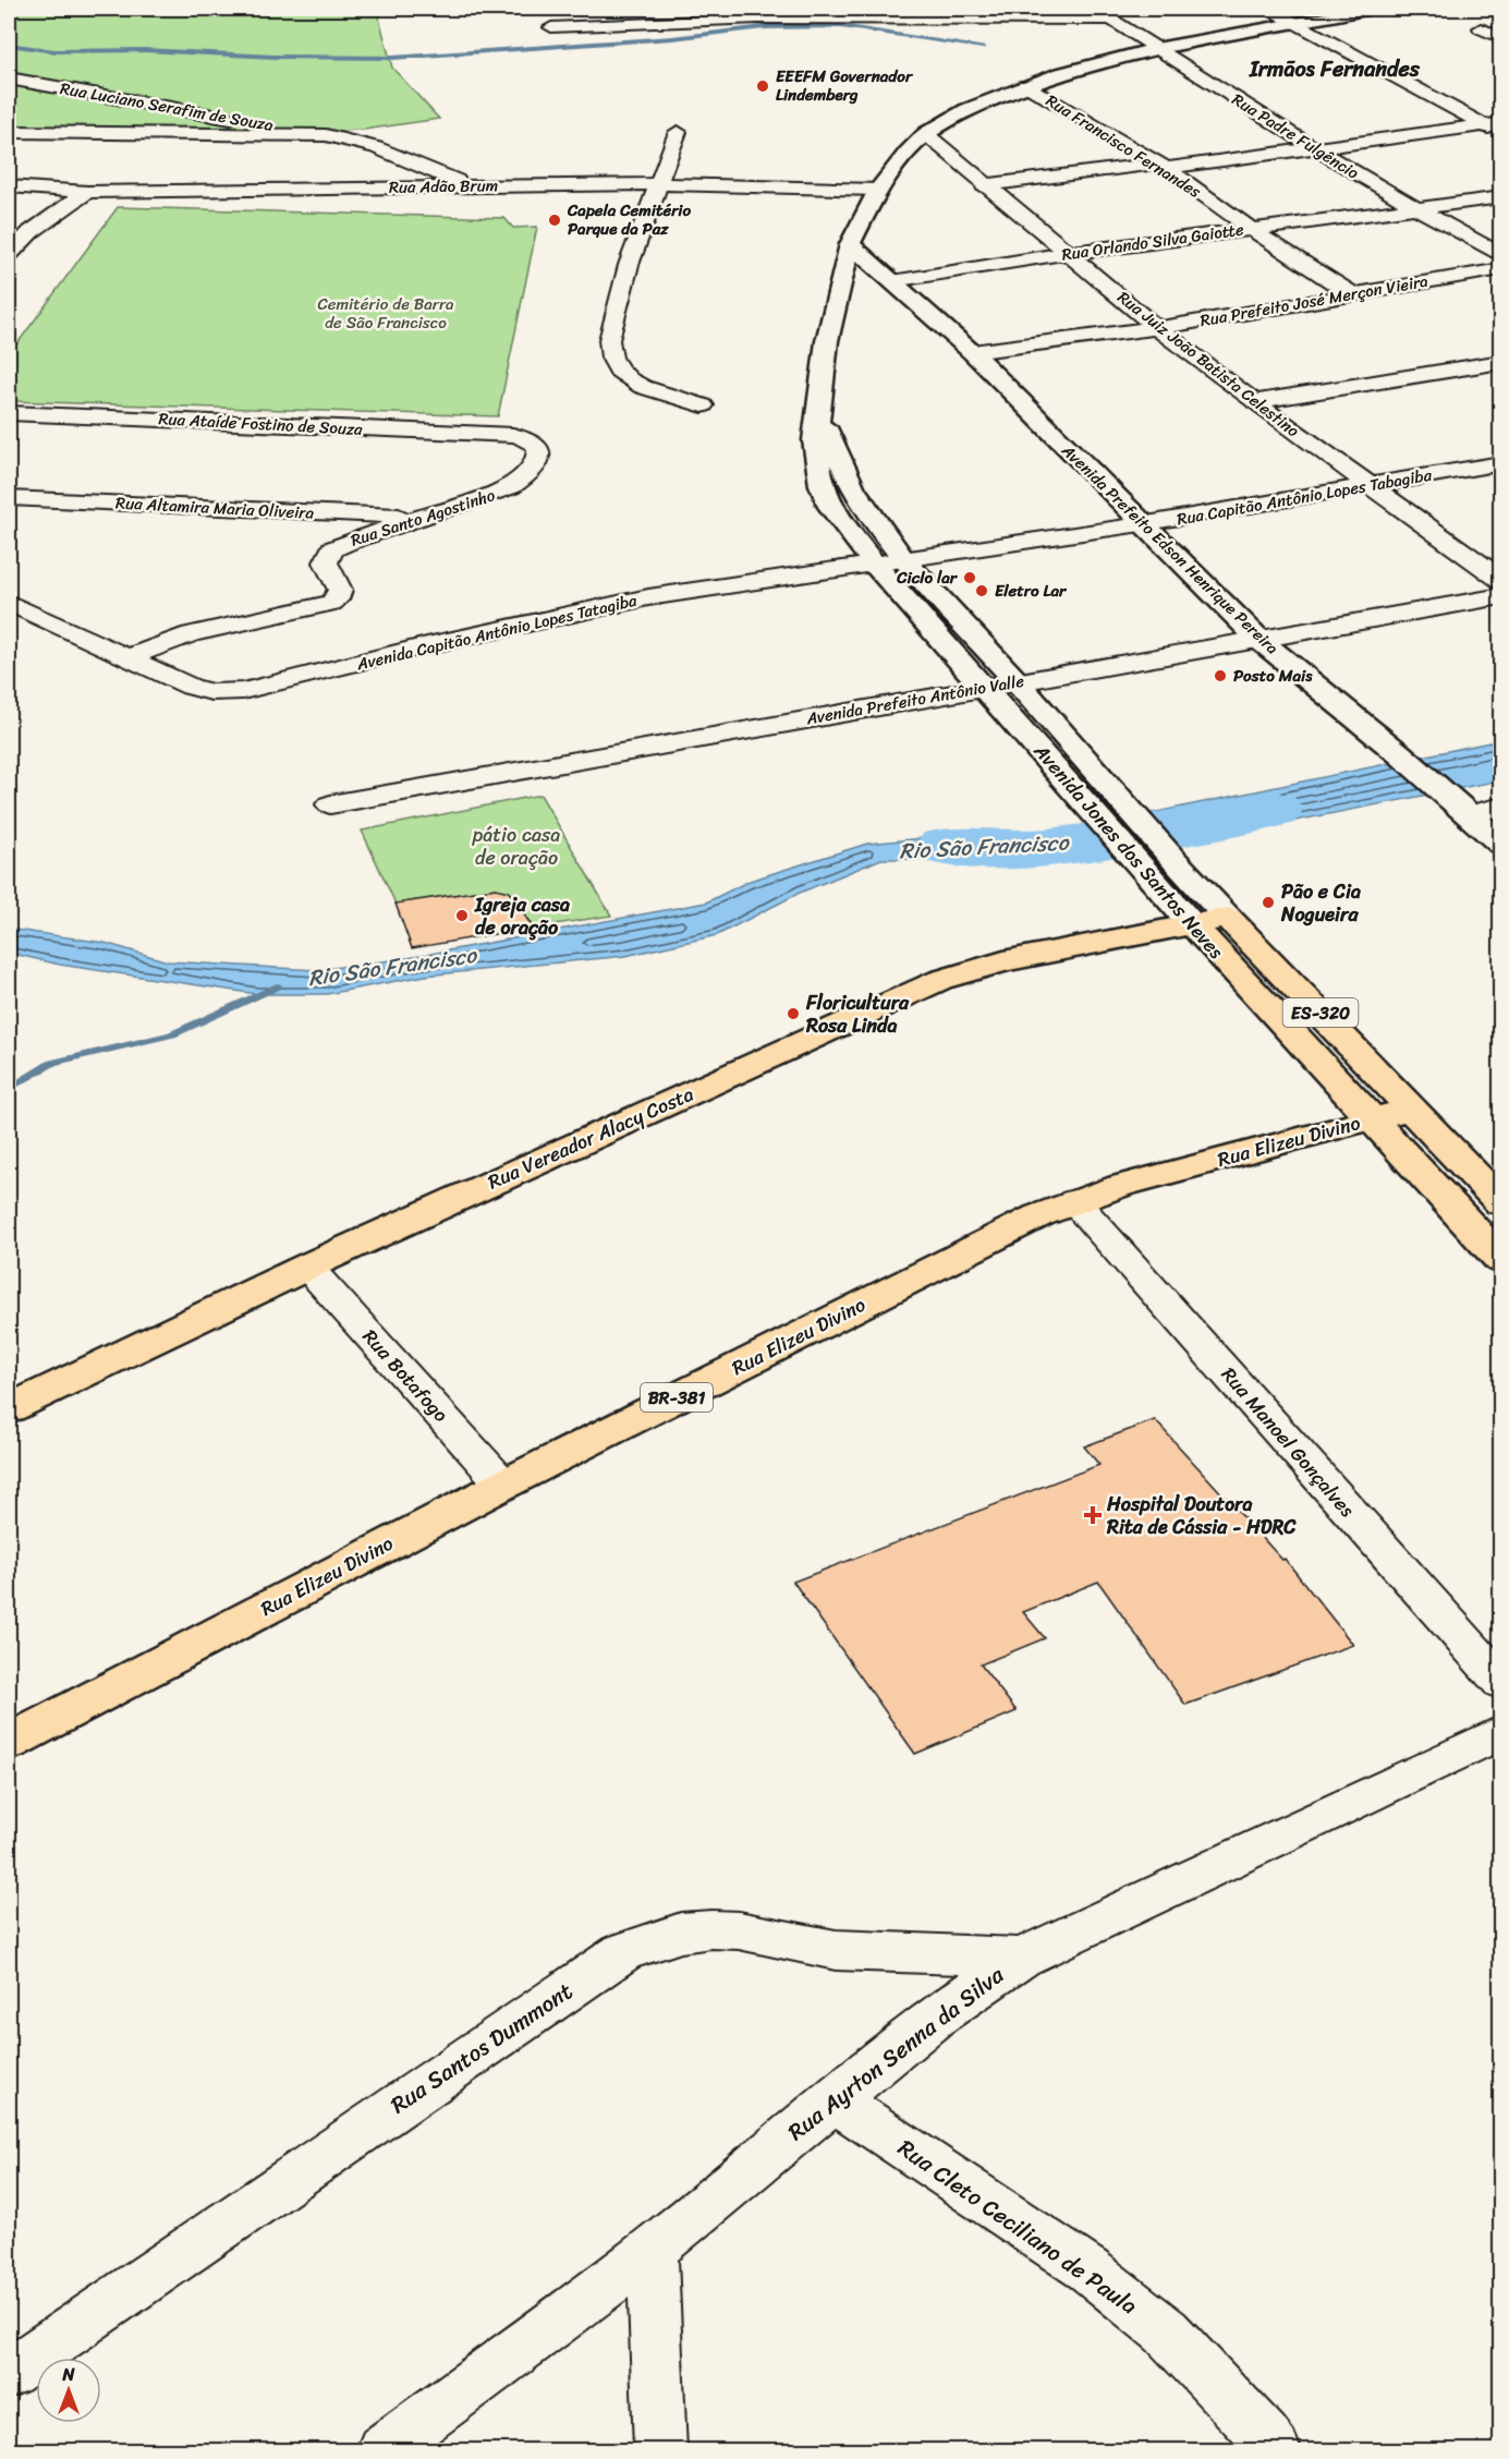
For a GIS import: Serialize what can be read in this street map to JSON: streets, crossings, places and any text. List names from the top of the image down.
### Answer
{
  "streets": {
    "main road": [
      "Avenida Prefeito Edson Henrique Pereira",
      "Avenida Jones dos Santos Neves",
      "ES-320",
      "Rua Vereador Alacy Costa",
      "Rua Elizeu Divino",
      "BR-381"
    ],
    "street": [
      "Rua Luciano Serafim de Souza",
      "Rua Padre Fulgêncio",
      "Rua Francisco Fernandes",
      "Rua Adão Brum",
      "Rua Orlando Silva Gaiotte",
      "Rua Prefeito José Merçon Vieira",
      "Rua Juiz João Batista Celestino",
      "Rua Ataíde Fostino de Souza",
      "Rua Capitão Antônio Lopes Tabagiba",
      "Rua Altamira Maria Oliveira",
      "Rua Santo Agostinho",
      "Avenida Capitão Antônio Lopes Tatagiba",
      "Avenida Prefeito Antônio Valle",
      "Rua Botafogo",
      "Rua Manoel Gonçalves",
      "Rua Santos Dummont",
      "Rua Ayrton Senna da Silva",
      "Rua Cleto Ceciliano de Paula"
    ]
  },
  "crossings": [
    ["Rua Padre Fulgêncio", "Rua Orlando Silva Gaiotte"],
    ["Rua Padre Fulgêncio", "Avenida Jones dos Santos Neves"],
    ["Rua Francisco Fernandes", "Rua Orlando Silva Gaiotte"],
    ["Rua Francisco Fernandes", "Rua Prefeito José Merçon Vieira"],
    ["Rua Francisco Fernandes", "Avenida Jones dos Santos Neves"],
    ["Rua Adão Brum", "Avenida Jones dos Santos Neves"],
    ["Rua Orlando Silva Gaiotte", "Rua Juiz João Batista Celestino"],
    ["Rua Orlando Silva Gaiotte", "Avenida Prefeito Edson Henrique Pereira"],
    ["Rua Prefeito José Merçon Vieira", "Rua Juiz João Batista Celestino"],
    ["Rua Prefeito José Merçon Vieira", "Avenida Prefeito Edson Henrique Pereira"],
    ["Rua Juiz João Batista Celestino", "Rua Capitão Antônio Lopes Tabagiba"],
    ["Rua Juiz João Batista Celestino", "Avenida Jones dos Santos Neves"],
    ["Rua Ataíde Fostino de Souza", "Rua Santo Agostinho"],
    ["Rua Capitão Antônio Lopes Tabagiba", "Avenida Prefeito Edson Henrique Pereira"],
    ["Rua Capitão Antônio Lopes Tabagiba", "Avenida Capitão Antônio Lopes Tatagiba"],
    ["Rua Capitão Antônio Lopes Tabagiba", "Avenida Jones dos Santos Neves"],
    ["Rua Altamira Maria Oliveira", "Rua Santo Agostinho"],
    ["Rua Santo Agostinho", "Avenida Capitão Antônio Lopes Tatagiba"],
    ["Avenida Prefeito Edson Henrique Pereira", "Avenida Prefeito Antônio Valle"],
    ["Avenida Prefeito Edson Henrique Pereira", "Avenida Jones dos Santos Neves"],
    ["Avenida Capitão Antônio Lopes Tatagiba", "Avenida Jones dos Santos Neves"],
    ["Avenida Prefeito Antônio Valle", "Avenida Jones dos Santos Neves"],
    ["Avenida Jones dos Santos Neves", "Rua Vereador Alacy Costa"],
    ["Avenida Jones dos Santos Neves", "Rua Elizeu Divino"],
    ["Rua Vereador Alacy Costa", "Rua Botafogo"],
    ["Rua Elizeu Divino", "Rua Botafogo"],
    ["Rua Elizeu Divino", "Rua Manoel Gonçalves"],
    ["Rua Santos Dummont", "Rua Ayrton Senna da Silva"],
    ["Rua Ayrton Senna da Silva", "Rua Cleto Ceciliano de Paula"]
  ],
  "districts": ["Irmãos Fernandes"],
  "water": ["Rio São Francisco"],
  "parks": ["Cemitério de Barra de São Francisco", "pátio casa de oração"],
  "places": {
    "other": [
      "EEEFM Governador Lindemberg",
      "Capela Cemitério Parque da Paz",
      "Ciclo lar",
      "Eletro Lar",
      "Posto Mais",
      "Pão e Cia Nogueira",
      "Igreja casa de oração",
      "Floricultura Rosa Linda"
    ],
    "health": ["Hospital Doutora Rita de Cássia - HDRC"]
  },
  "north": "top"
}
